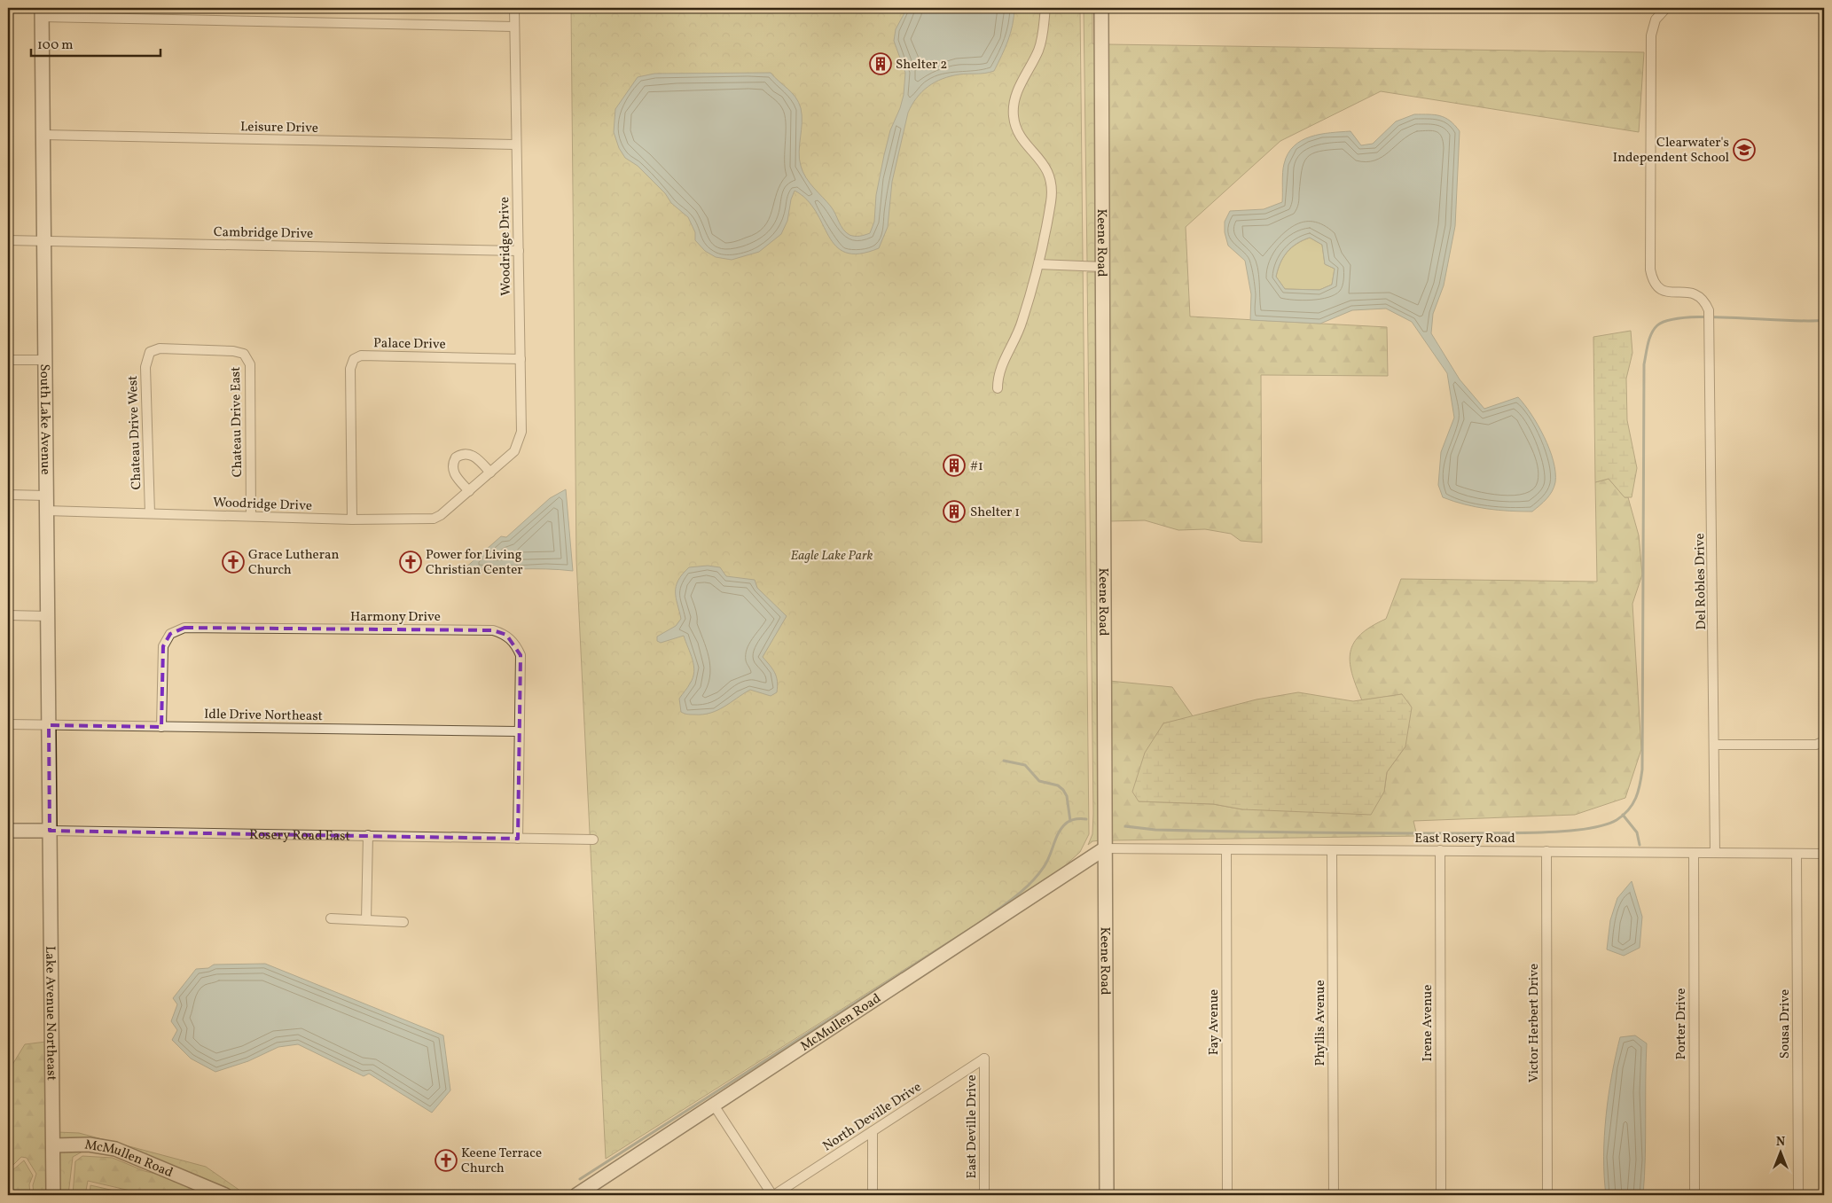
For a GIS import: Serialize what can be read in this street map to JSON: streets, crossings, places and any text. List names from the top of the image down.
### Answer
{
  "streets": {
    "street": [
      "Leisure Drive",
      "Cambridge Drive",
      "Keene Road",
      "Woodridge Drive",
      "Palace Drive",
      "South Lake Avenue",
      "Chateau Drive East",
      "Chateau Drive West",
      "Del Robles Drive",
      "Harmony Drive",
      "Idle Drive Northeast",
      "Rosery Road East",
      "East Rosery Road",
      "Lake Avenue Northeast",
      "McMullen Road",
      "Fay Avenue",
      "Phyllis Avenue",
      "Irene Avenue",
      "Victor Herbert Drive",
      "Porter Drive",
      "Sousa Drive",
      "North Deville Drive",
      "East Deville Drive"
    ]
  },
  "crossings": [
    ["Leisure Drive", "Woodridge Drive"],
    ["Leisure Drive", "South Lake Avenue"],
    ["Cambridge Drive", "Woodridge Drive"],
    ["Cambridge Drive", "South Lake Avenue"],
    ["Keene Road", "East Rosery Road"],
    ["Keene Road", "McMullen Road"],
    ["Woodridge Drive", "Palace Drive"],
    ["Woodridge Drive", "South Lake Avenue"],
    ["Woodridge Drive", "Chateau Drive East"],
    ["Woodridge Drive", "Chateau Drive West"],
    ["South Lake Avenue", "Idle Drive Northeast"],
    ["South Lake Avenue", "Rosery Road East"],
    ["South Lake Avenue", "Lake Avenue Northeast"],
    ["Chateau Drive East", "Chateau Drive West"],
    ["Del Robles Drive", "East Rosery Road"],
    ["Harmony Drive", "Idle Drive Northeast"],
    ["Harmony Drive", "Rosery Road East"],
    ["Rosery Road East", "Lake Avenue Northeast"],
    ["East Rosery Road", "McMullen Road"],
    ["East Rosery Road", "Fay Avenue"],
    ["East Rosery Road", "Phyllis Avenue"],
    ["East Rosery Road", "Irene Avenue"],
    ["East Rosery Road", "Victor Herbert Drive"],
    ["East Rosery Road", "Porter Drive"],
    ["East Rosery Road", "Sousa Drive"],
    ["Lake Avenue Northeast", "McMullen Road"],
    ["North Deville Drive", "East Deville Drive"]
  ],
  "parks": ["Eagle Lake Park"],
  "places": {
    "building": ["Shelter 2", "#1", "Shelter 1"],
    "school or university": ["Clearwater's Independent School"],
    "church": ["Grace Lutheran Church", "Power for Living Christian Center", "Keene Terrace Church"]
  },
  "scale_bar": "100 m",
  "north": "top"
}
